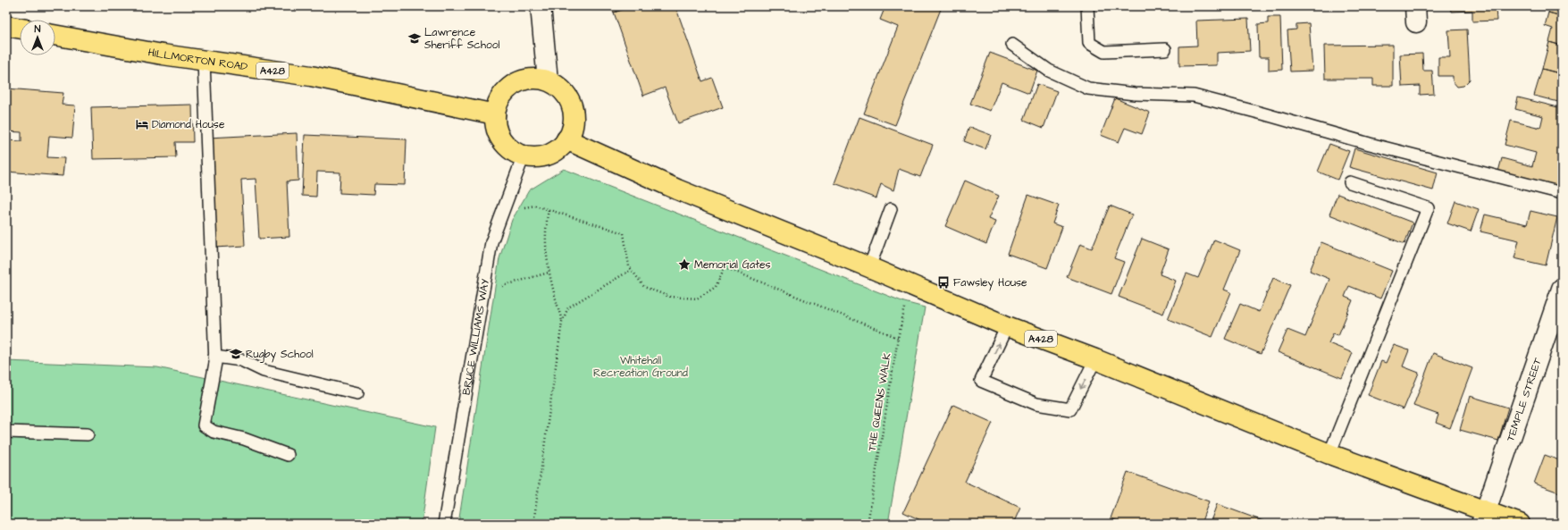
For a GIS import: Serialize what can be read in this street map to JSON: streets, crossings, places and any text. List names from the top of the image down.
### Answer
{
  "streets": {
    "highway": ["HILLMORTON ROAD", "A428"],
    "street": ["TEMPLE STREET"],
    "lane": ["BRUCE WILLIAMS WAY"],
    "path": ["THE QUEENS WALK"]
  },
  "crossings": [
    ["HILLMORTON ROAD", "A428"],
    ["HILLMORTON ROAD", "BRUCE WILLIAMS WAY"],
    ["A428", "BRUCE WILLIAMS WAY"],
    ["A428", "TEMPLE STREET"],
    ["A428", "THE QUEENS WALK"]
  ],
  "parks": ["Whitehall Recreation Ground"],
  "places": {
    "school or university": ["Lawrence Sheriff School", "Rugby School"],
    "hotel": ["Diamond House"],
    "place": ["Memorial Gates"],
    "bus stop": ["Fawsley House"]
  },
  "north": "top"
}
